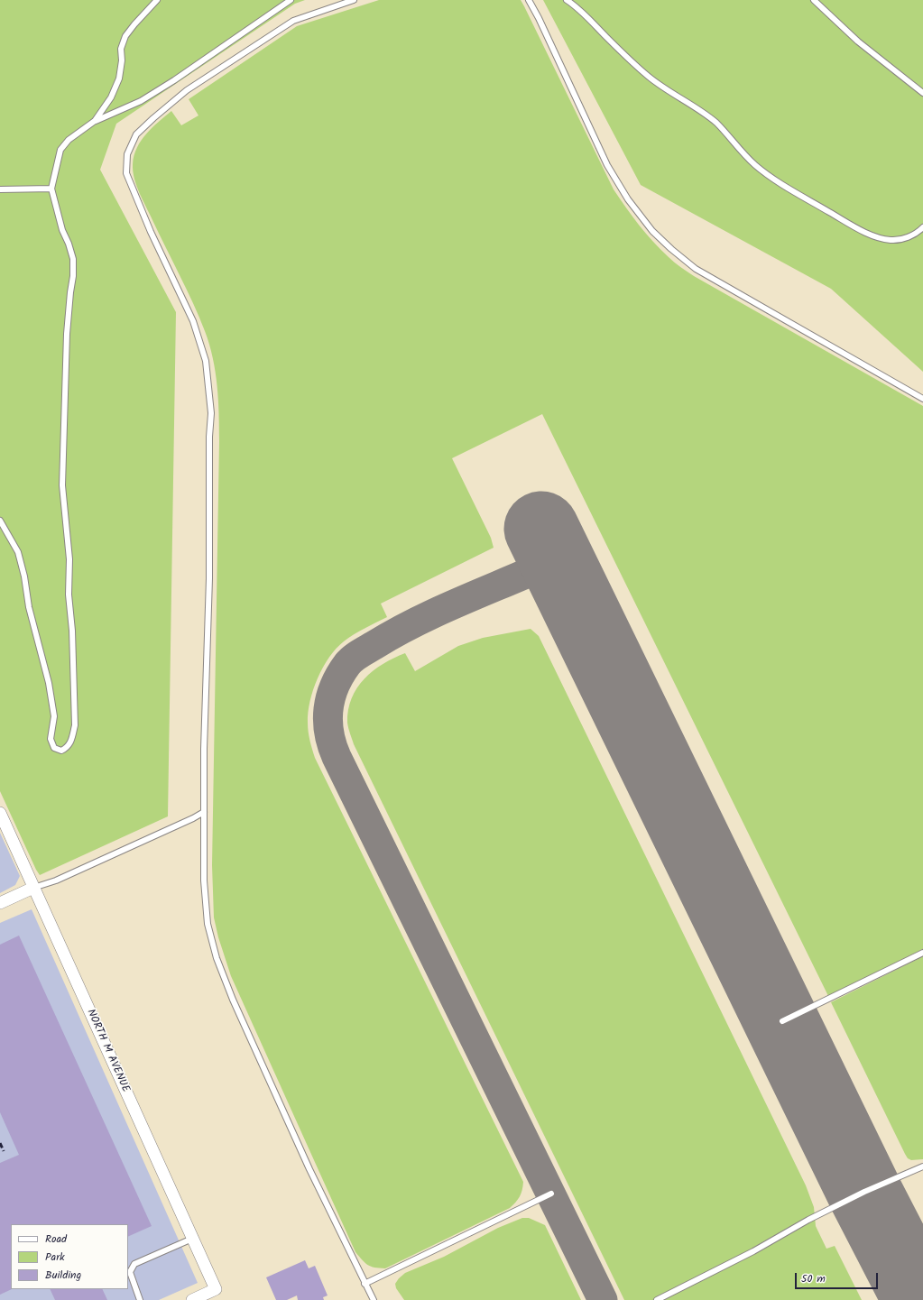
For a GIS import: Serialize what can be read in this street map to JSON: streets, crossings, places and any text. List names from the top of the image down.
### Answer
{
  "streets": {
    "street": ["NORTH M AVENUE"]
  },
  "legend": ["Road", "Park", "Building"],
  "scale_bar": "50 m"
}
